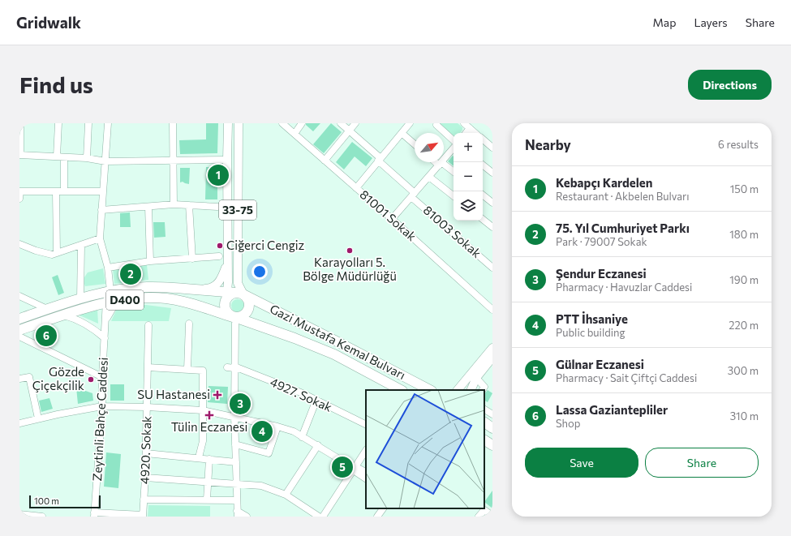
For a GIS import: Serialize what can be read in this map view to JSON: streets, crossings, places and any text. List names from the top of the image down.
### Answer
{
  "streets": {
    "highway": ["D400", "Gazi Mustafa Kemal Bulvarı"],
    "main road": ["33-75"],
    "street": [
      "81001 Sokak",
      "81003 Sokak",
      "4927. Sokak",
      "Zeytinli Bahçe Caddesi",
      "4920. Sokak"
    ]
  },
  "crossings": [
    ["33-75", "Gazi Mustafa Kemal Bulvarı"],
    ["Gazi Mustafa Kemal Bulvarı", "Zeytinli Bahçe Caddesi"]
  ],
  "places": {
    "other": ["Ciğerci Cengiz", "Karayolları 5. Bölge Müdürlüğü", "Gözde Çiçekçilik"],
    "health": ["SU Hastanesi", "Tülin Eczanesi"]
  },
  "scale_bar": "100 m",
  "north": "top right",
  "page": {
    "header": "Gridwalk",
    "nav": ["Map", "Layers", "Share"],
    "buttons": [
      "Directions",
      ["Save", "Share"]
    ],
    "title": "Find us",
    "heading": ["Nearby", "6 results"],
    "map_buttons": ["+", "−"],
    "pins": [
      "1",
      "2",
      "6",
      "3",
      "4",
      "5"
    ],
    "list": [
      {
        "mark": "1",
        "name": "Kebapçı Kardelen",
        "note": "Restaurant · Akbelen Bulvarı",
        "value": "150 m"
      },
      {
        "mark": "2",
        "name": "75. Yıl Cumhuriyet Parkı",
        "note": "Park · 79007 Sokak",
        "value": "180 m"
      },
      {
        "mark": "3",
        "name": "Şendur Eczanesi",
        "note": "Pharmacy · Havuzlar Caddesi",
        "value": "190 m"
      },
      {
        "mark": "4",
        "name": "PTT İhsaniye",
        "note": "Public building",
        "value": "220 m"
      },
      {
        "mark": "5",
        "name": "Gülnar Eczanesi",
        "note": "Pharmacy · Sait Çiftçi Caddesi",
        "value": "300 m"
      },
      {
        "mark": "6",
        "name": "Lassa Gaziantepliler",
        "note": "Shop",
        "value": "310 m"
      }
    ],
    "scale": "100 m"
  }
}
